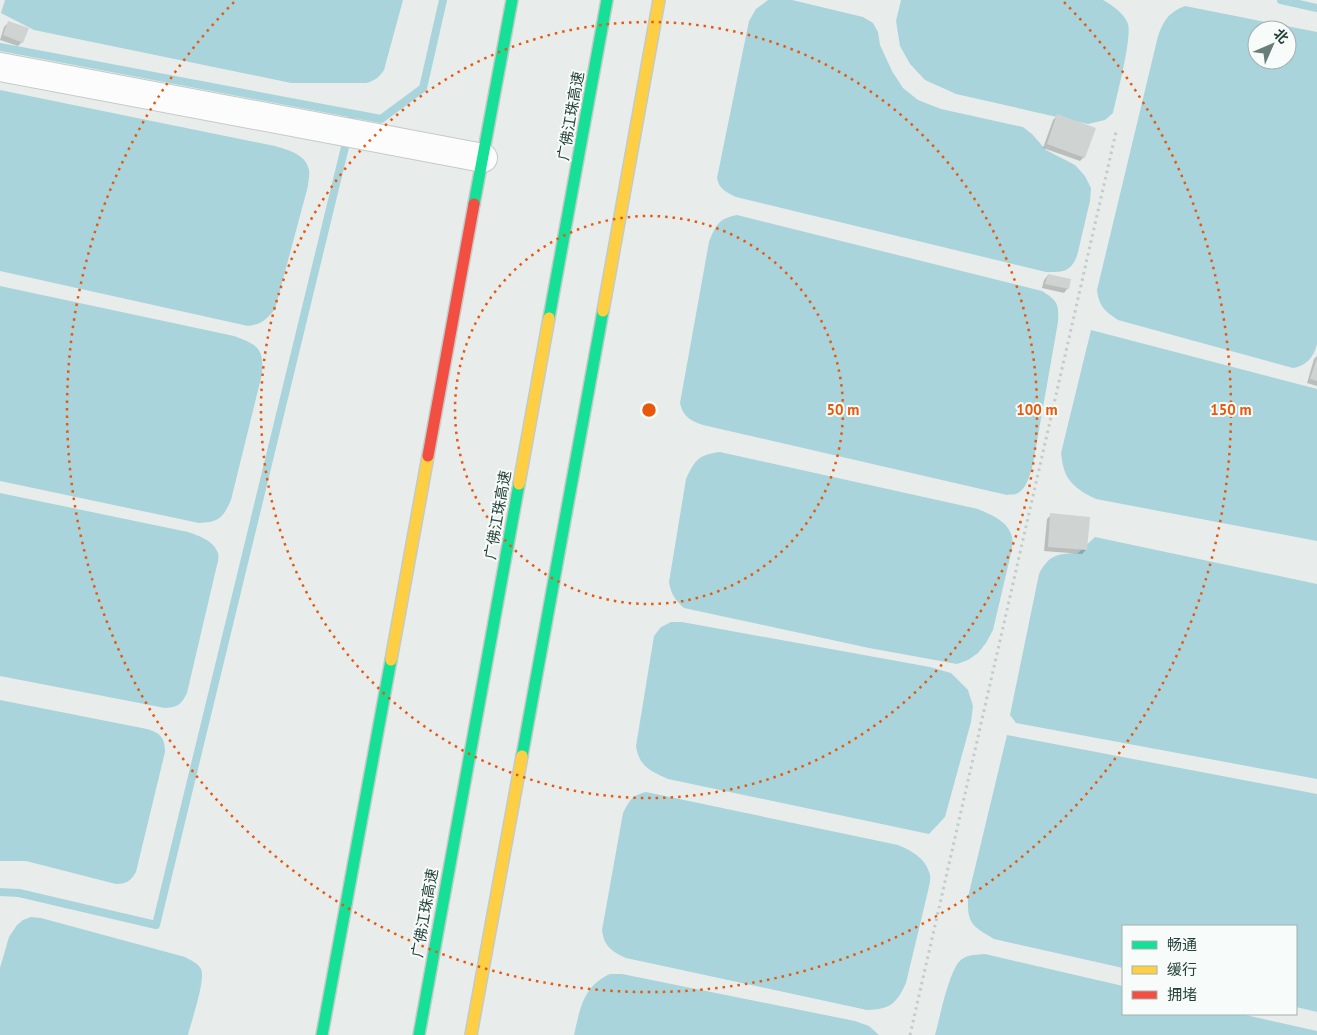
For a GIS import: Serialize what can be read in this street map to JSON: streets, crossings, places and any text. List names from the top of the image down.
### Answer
{
  "streets": {
    "main road": ["广佛江珠高速"]
  },
  "legend": ["畅通", "缓行", "拥堵"],
  "north": "top right",
  "rings": ["50 m", "100 m", "150 m"]
}
